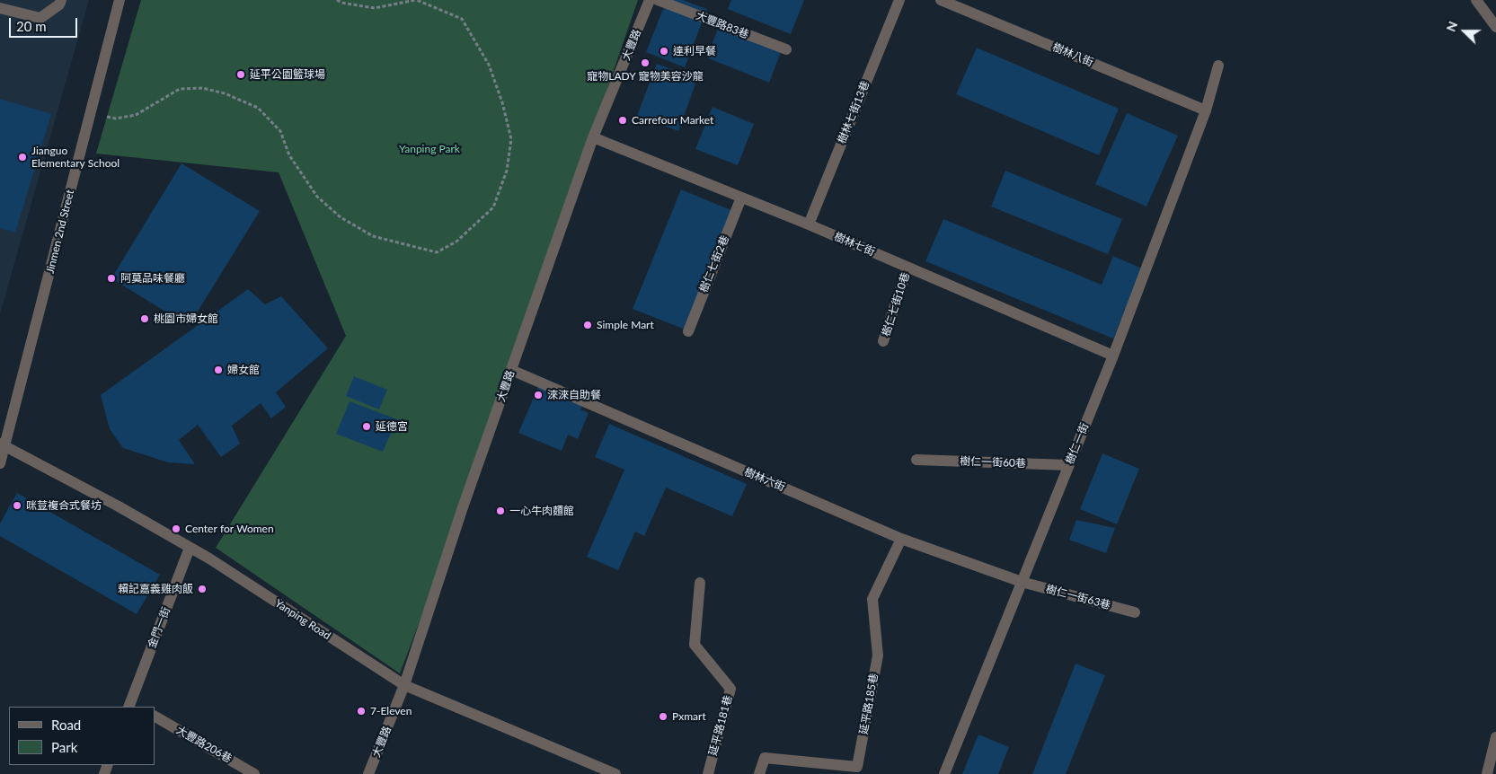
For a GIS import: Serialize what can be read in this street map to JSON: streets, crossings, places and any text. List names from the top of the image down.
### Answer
{
  "streets": {
    "street": [
      "大豐路83巷",
      "大豐路",
      "樹林八街",
      "樹林七街13巷",
      "Jinmen 2nd Street",
      "樹林七街",
      "樹仁七街2巷",
      "樹仁七街10巷",
      "樹仁一街",
      "樹仁一街60巷",
      "樹林六街",
      "樹仁一街63巷",
      "Yanping Road",
      "金門一街",
      "延平路185巷",
      "延平路181巷",
      "大豐路206巷"
    ]
  },
  "crossings": [
    ["大豐路", "樹林七街"],
    ["大豐路", "樹林六街"],
    ["大豐路", "Yanping Road"],
    ["樹林八街", "樹仁一街"],
    ["樹林七街13巷", "樹林七街"],
    ["Jinmen 2nd Street", "Yanping Road"],
    ["樹林七街", "樹仁七街2巷"],
    ["樹林七街", "樹仁七街10巷"],
    ["樹林七街", "樹仁一街"],
    ["樹仁一街", "樹仁一街60巷"],
    ["樹仁一街", "樹林六街"],
    ["樹仁一街", "樹仁一街63巷"],
    ["樹林六街", "樹仁一街63巷"],
    ["樹林六街", "延平路185巷"],
    ["Yanping Road", "金門一街"]
  ],
  "parks": ["Yanping Park"],
  "places": [
    "達利早餐",
    "寵物LADY 寵物美容沙龍",
    "延平公園籃球場",
    "Carrefour Market",
    "Jianguo Elementary School",
    "阿莫品味餐廳",
    "桃園市婦女館",
    "Simple Mart",
    "婦女館",
    "淶淶自助餐",
    "延德宮",
    "咪荳複合式餐坊",
    "一心牛肉麵館",
    "Center for Women",
    "賴記嘉義雞肉飯",
    "7-Eleven",
    "Pxmart"
  ],
  "legend": ["Road", "Park"],
  "scale_bar": "20 m",
  "north": "left"
}
